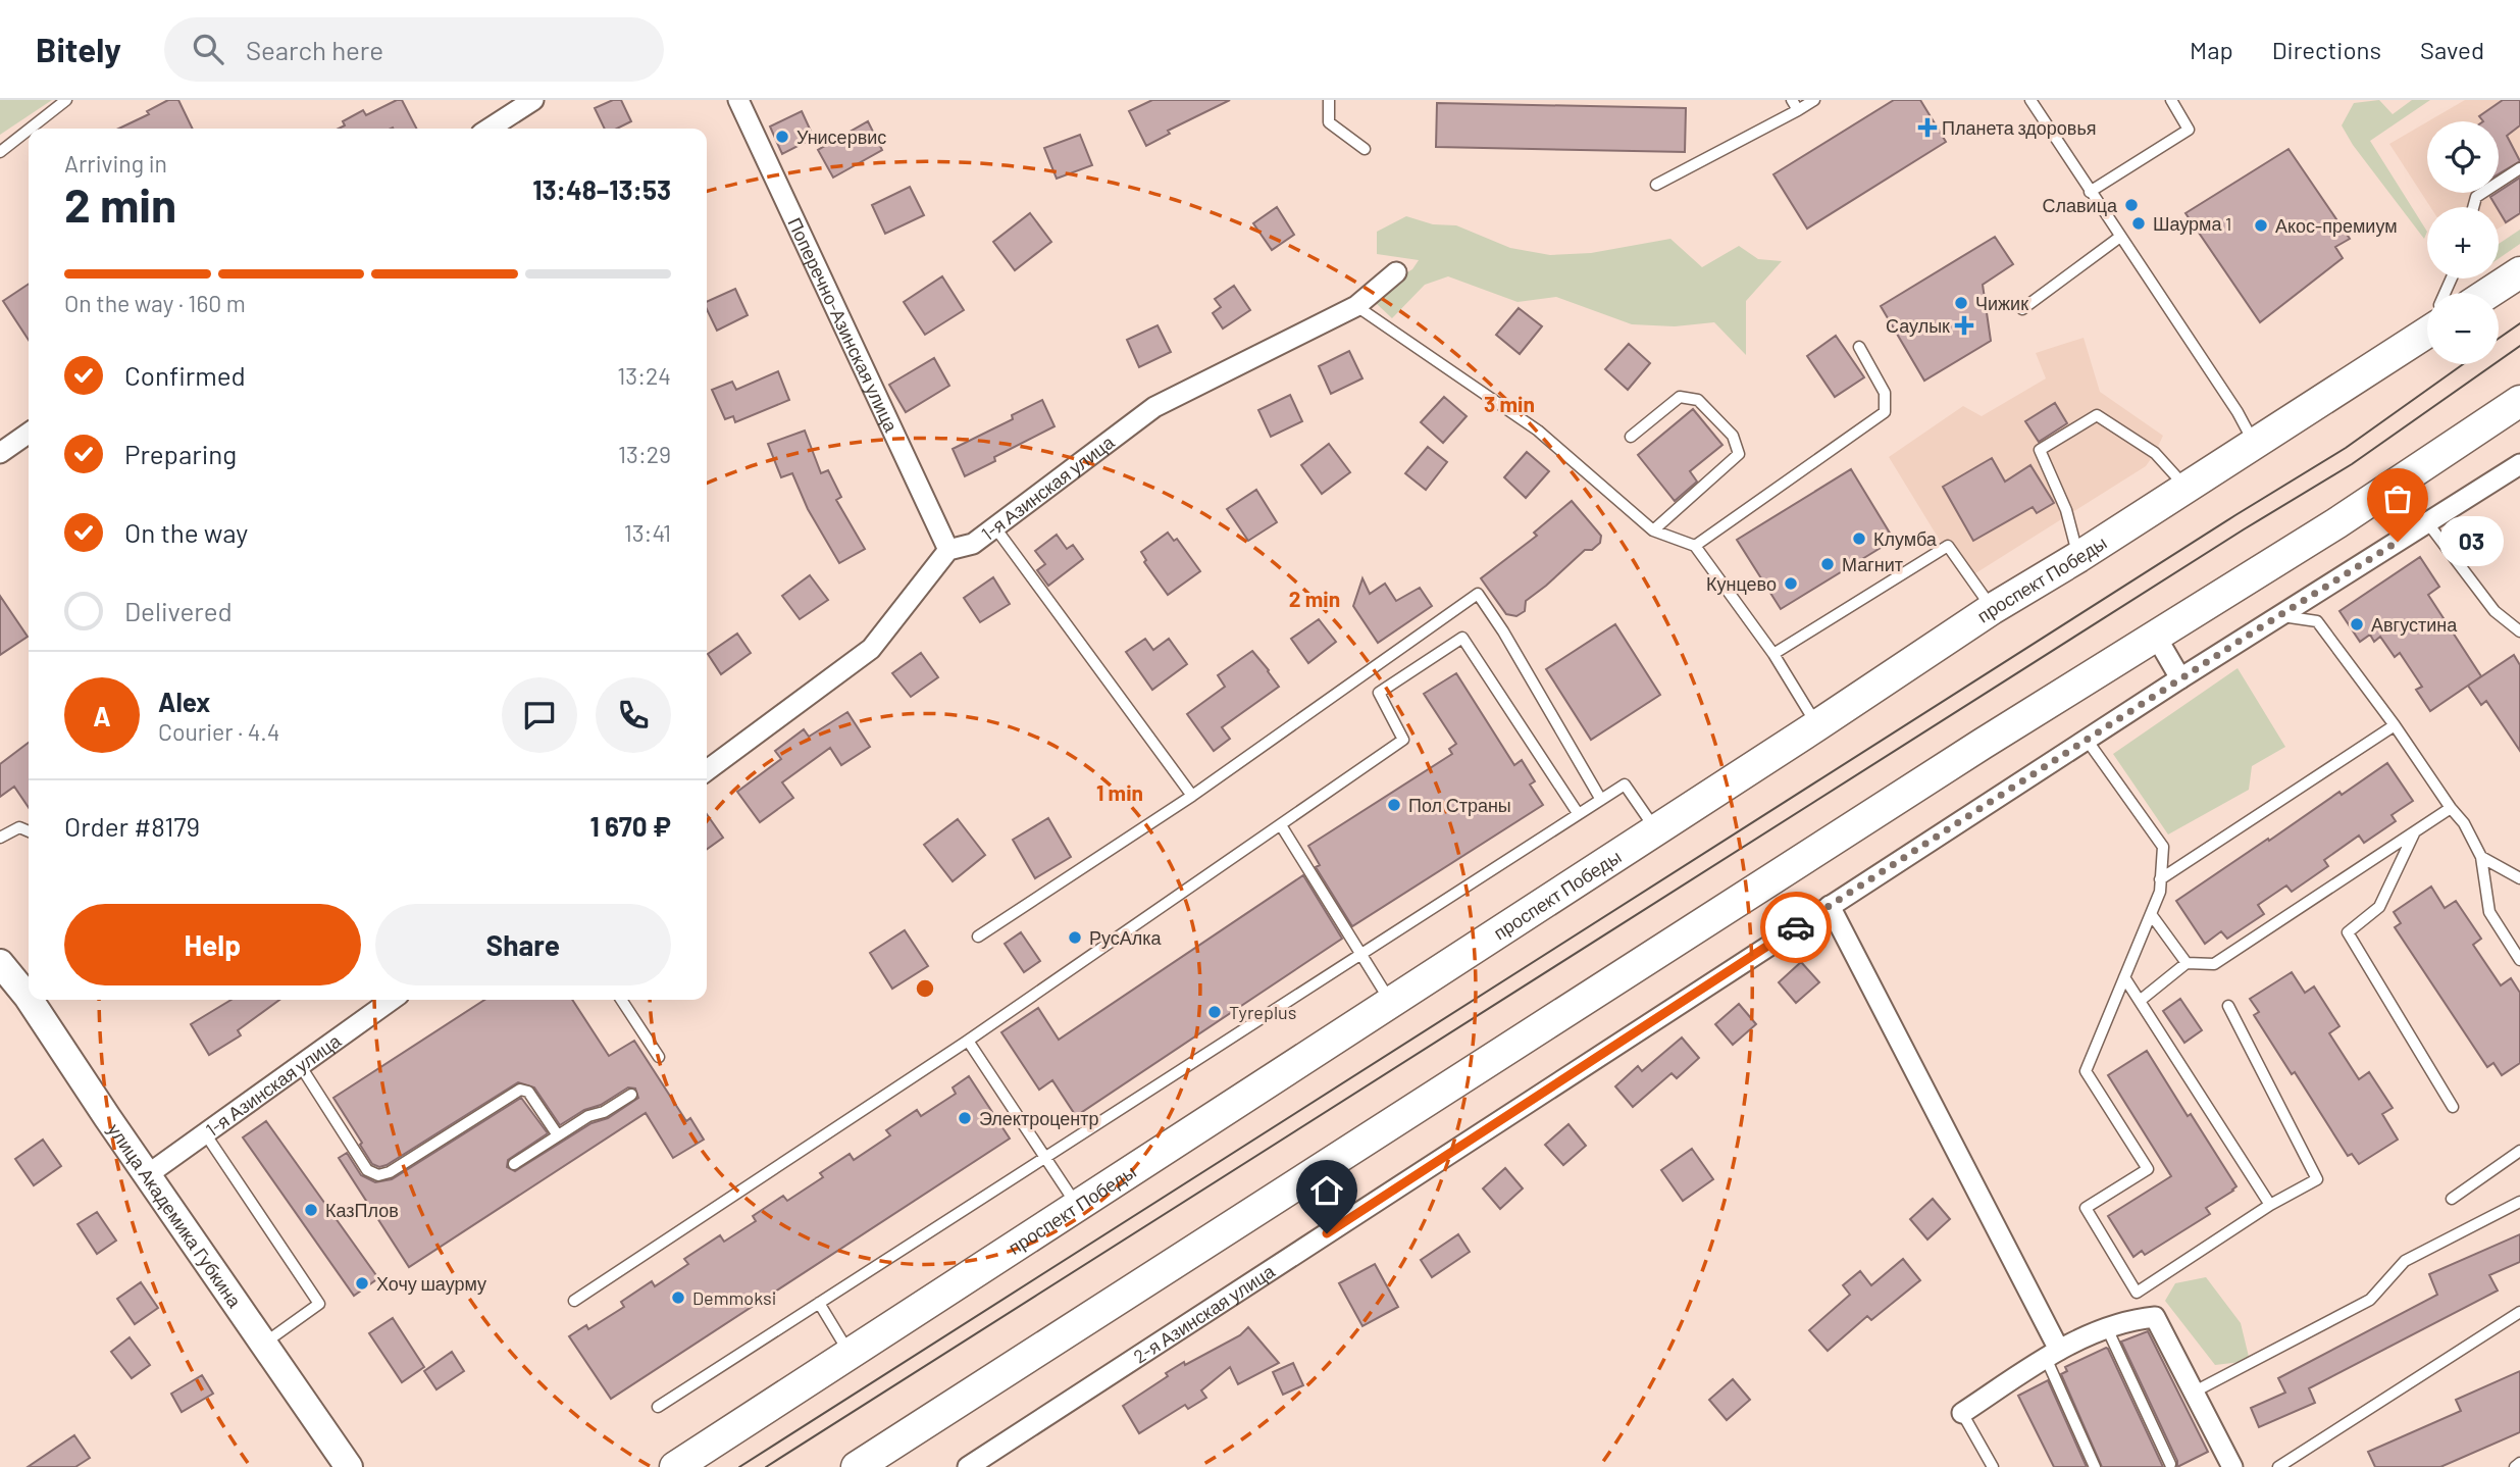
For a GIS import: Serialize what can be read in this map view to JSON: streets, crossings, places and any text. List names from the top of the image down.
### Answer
{
  "streets": {
    "main road": ["проспект Победы"],
    "street": [
      "Поперечно-Азинская улица",
      "1-я Азинская улица",
      "улица Академика Губкина",
      "2-я Азинская улица"
    ]
  },
  "crossings": [
    ["Поперечно-Азинская улица", "1-я Азинская улица"],
    ["1-я Азинская улица", "улица Академика Губкина"]
  ],
  "places": {
    "health": ["Планета здоровья", "Саулык"],
    "other": [
      "Унисервис",
      "Славица",
      "Шаурма 1",
      "Акос-премиум",
      "Чижик",
      "Клумба",
      "03",
      "Магнит",
      "Кунцево",
      "Августина",
      "Пол Страны",
      "РусАлка",
      "Tyreplus",
      "Электроцентр",
      "КазПлов",
      "Хочу шаурму",
      "Demmoksi"
    ]
  },
  "page": {
    "header": "Bitely",
    "search": "Search here",
    "nav": ["Map", "Directions", "Saved"],
    "map_buttons": ["+", "−"],
    "heading": ["2 min", "Arriving in", "13:48–13:53"],
    "panel": [
      "Alex",
      "Courier · 4.4",
      "Order #8179",
      "1 670 ₽"
    ],
    "bar": "On the way · 160 m",
    "list": [
      ["Confirmed", "13:24"],
      ["Preparing", "13:29"],
      ["On the way", "13:41"],
      "Delivered"
    ],
    "bubble": "03",
    "round": "A",
    "buttons": ["Help", "Share"]
  },
  "rings": ["3 min", "2 min", "1 min"]
}
